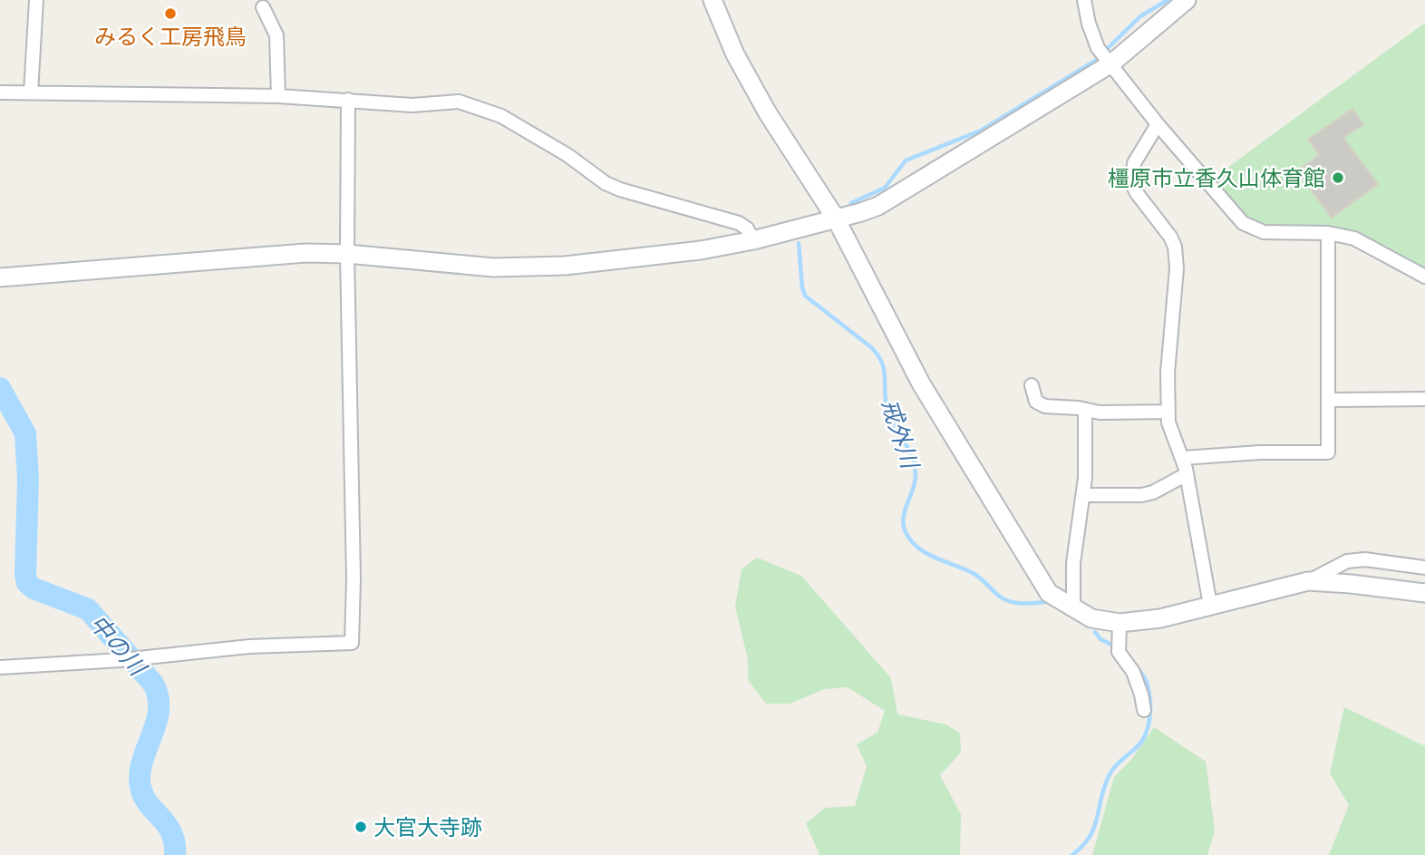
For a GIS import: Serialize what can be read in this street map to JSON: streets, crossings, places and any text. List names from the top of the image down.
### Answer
{
  "water": ["戒外川", "中の川"],
  "places": ["みるく工房飛鳥", "橿原市立香久山体育館", "大官大寺跡"]
}
